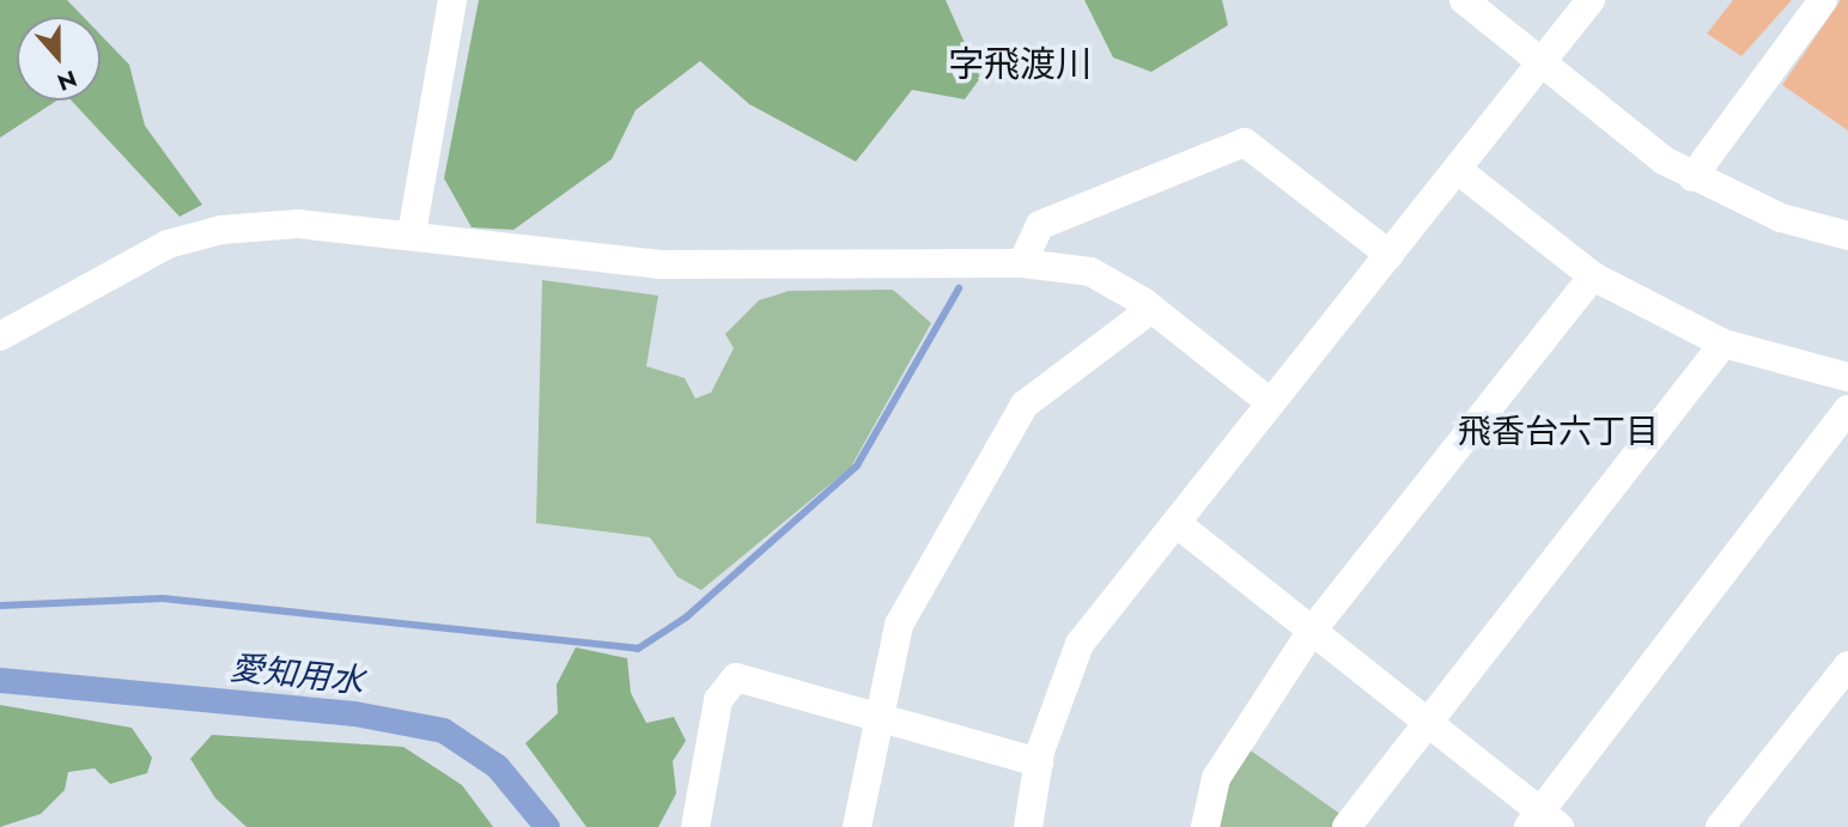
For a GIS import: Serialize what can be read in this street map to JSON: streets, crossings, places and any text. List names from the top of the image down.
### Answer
{
  "districts": ["字飛渡川", "飛香台六丁目"],
  "water": ["愛知用水"],
  "north": "bottom"
}
